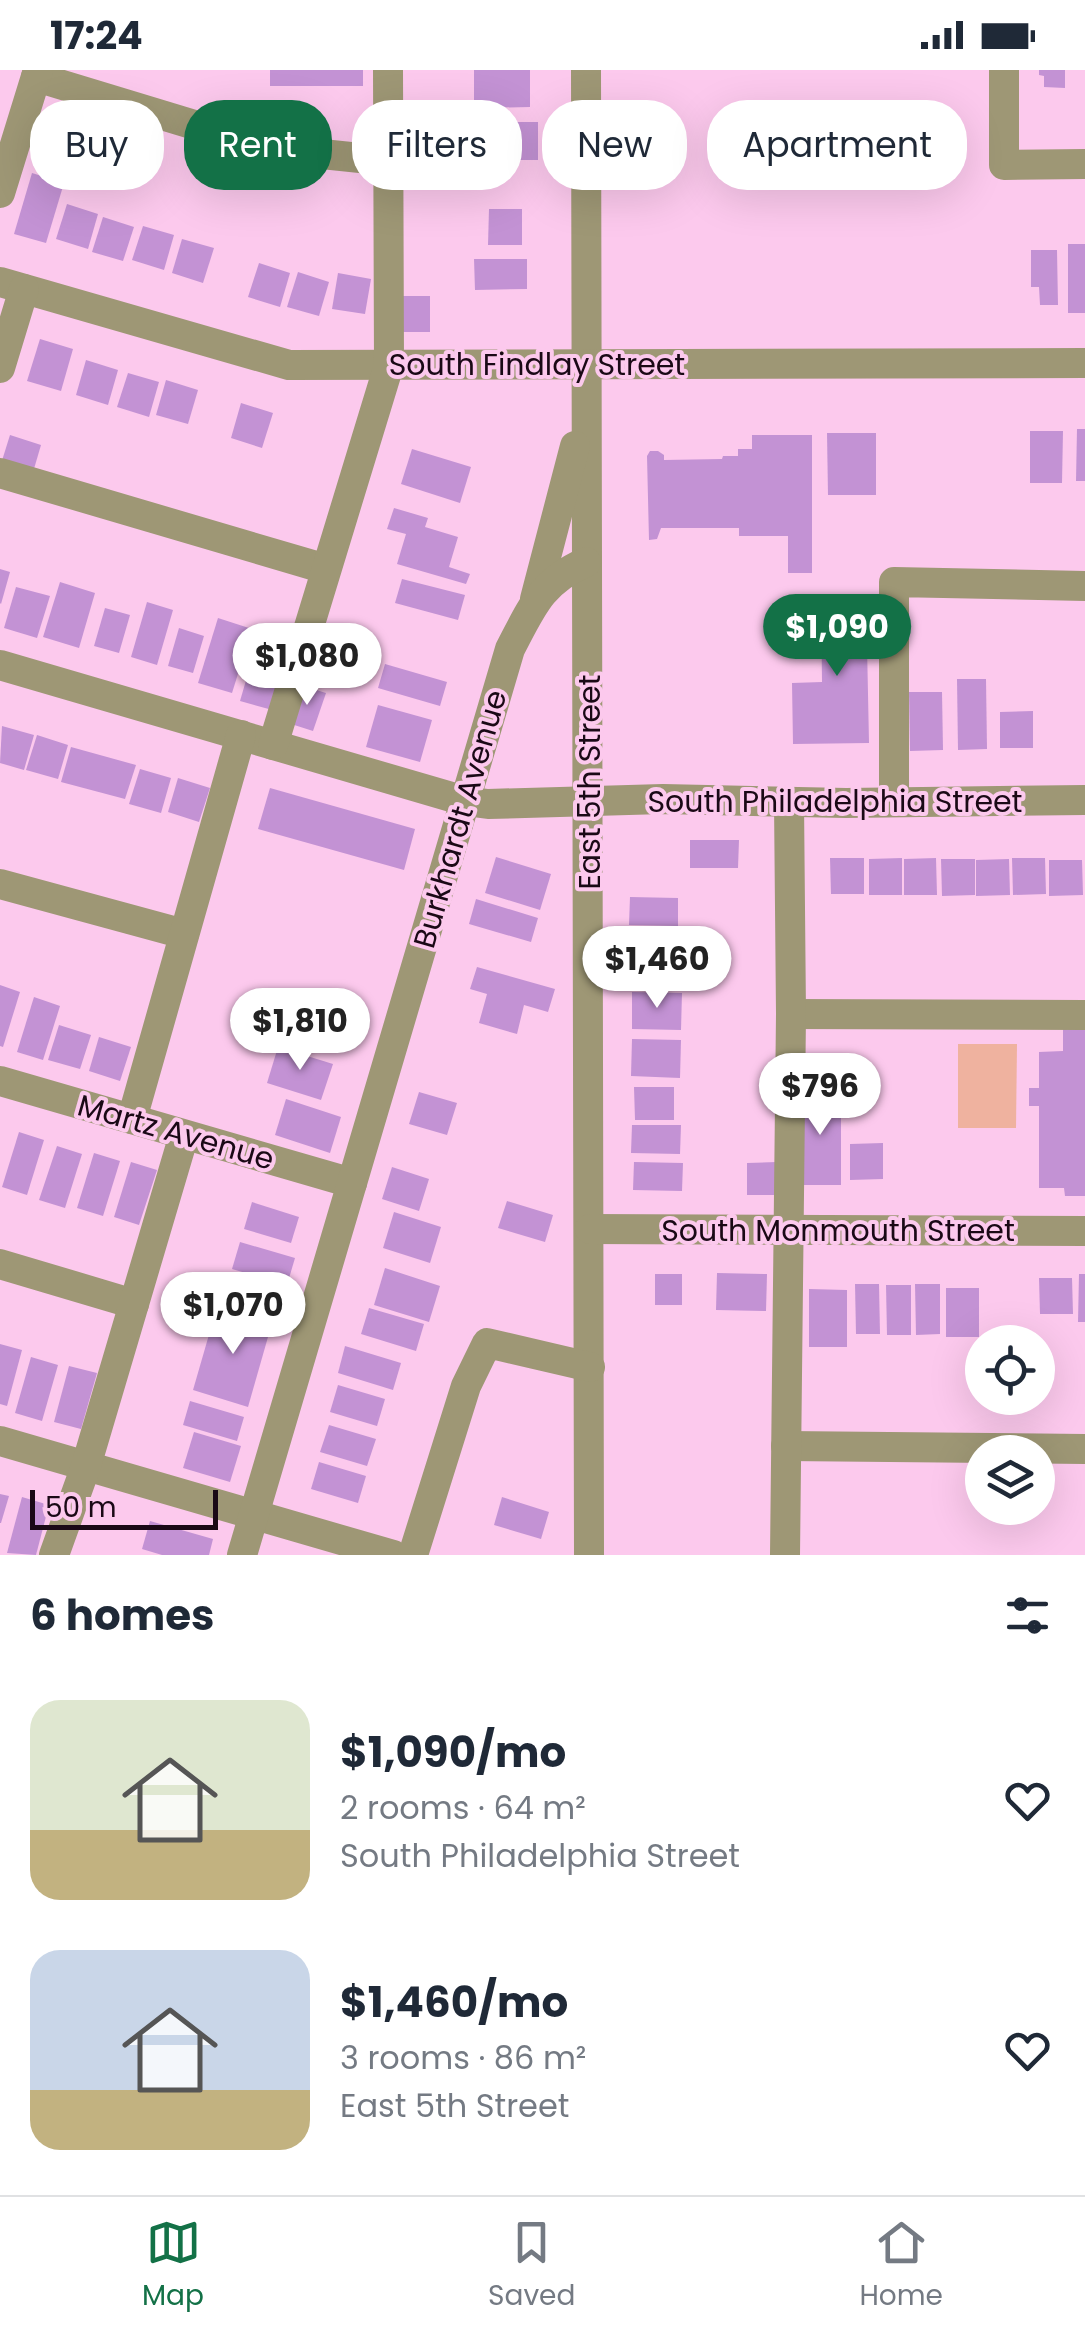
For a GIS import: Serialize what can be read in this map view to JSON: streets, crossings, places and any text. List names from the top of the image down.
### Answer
{
  "streets": {
    "street": [
      "South Findlay Street",
      "East 5th Street",
      "South Philadelphia Street",
      "Burkhardt Avenue",
      "Martz Avenue",
      "South Monmouth Street"
    ]
  },
  "crossings": [
    ["South Findlay Street", "East 5th Street"],
    ["East 5th Street", "South Philadelphia Street"],
    ["East 5th Street", "Burkhardt Avenue"],
    ["East 5th Street", "South Monmouth Street"],
    ["South Philadelphia Street", "Burkhardt Avenue"],
    ["Burkhardt Avenue", "Martz Avenue"]
  ],
  "scale_bar": "50 m",
  "page": {
    "status": "17:24",
    "chip": [
      "Buy",
      "Rent",
      "Filters",
      "New",
      "Apartment"
    ],
    "price": [
      "$1,090",
      "$1,080",
      "$1,460",
      "$1,810",
      "$796",
      "$1,070"
    ],
    "scale": "50 m",
    "heading": "6 homes",
    "list": [
      {
        "name": "$1,090/mo",
        "note": "2 rooms · 64 m² · South Philadelphia Street"
      },
      {
        "name": "$1,460/mo",
        "note": "3 rooms · 86 m² · East 5th Street"
      }
    ],
    "tabs": ["Map", "Saved", "Home"]
  }
}
